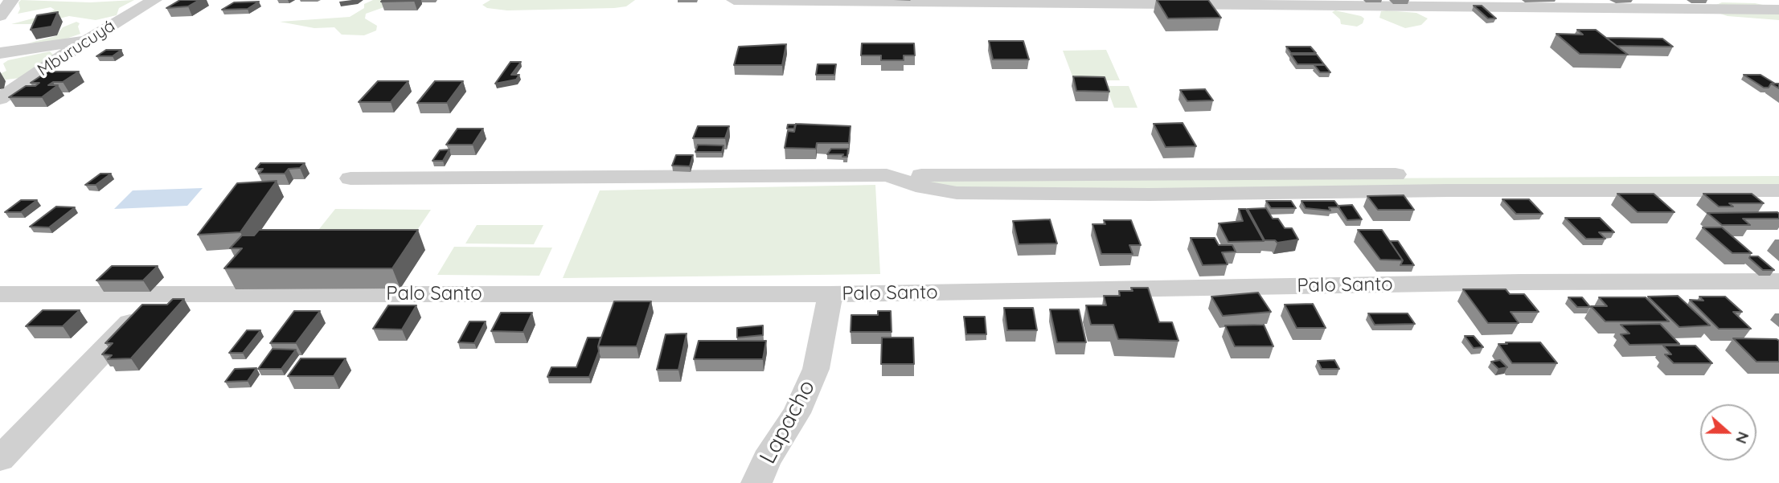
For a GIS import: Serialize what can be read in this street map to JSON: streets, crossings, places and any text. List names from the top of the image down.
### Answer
{
  "streets": {
    "street": ["Mburucuyá", "Palo Santo", "Lapacho"]
  },
  "crossings": [
    ["Palo Santo", "Lapacho"]
  ],
  "north": "right"
}
